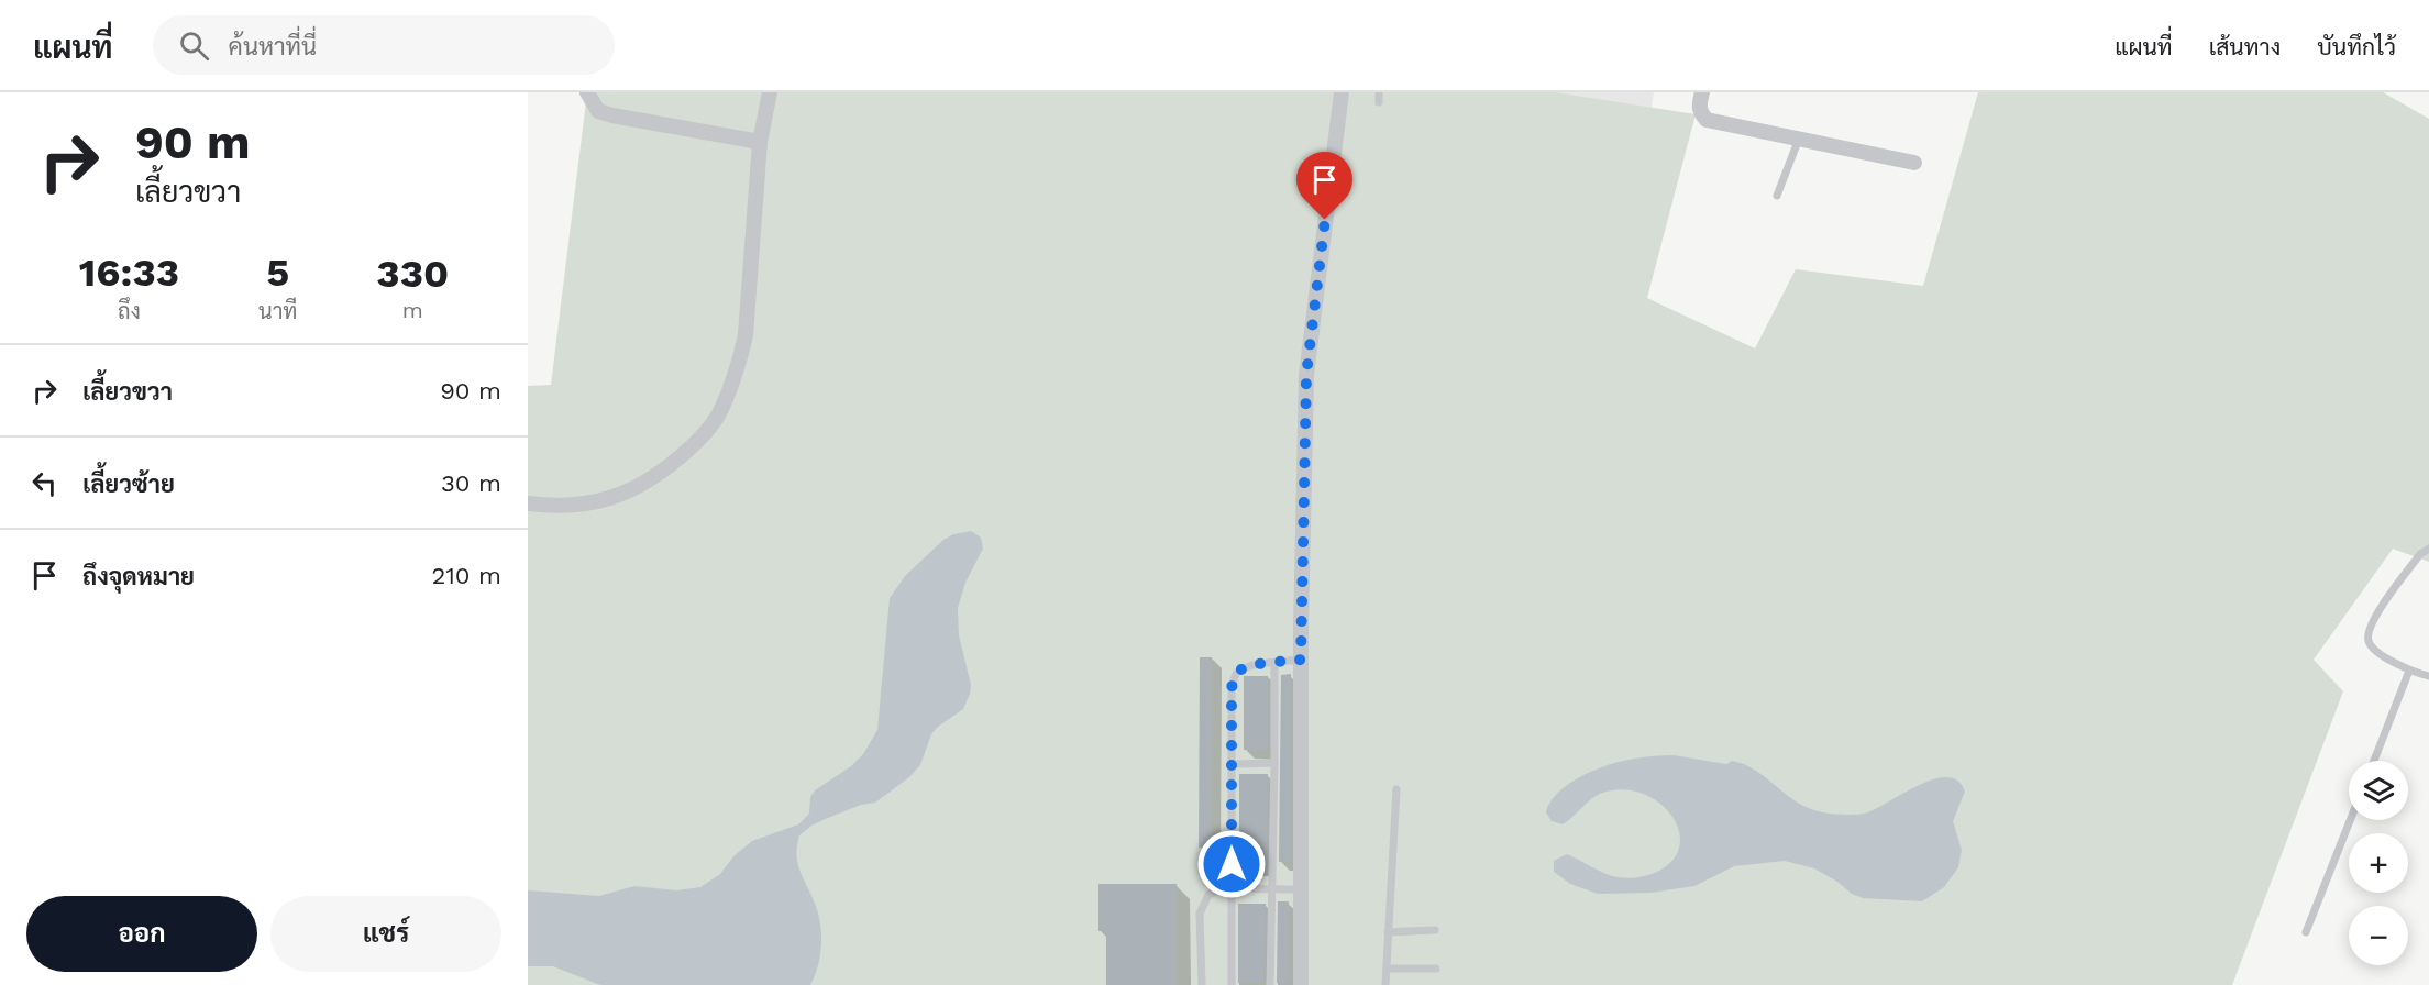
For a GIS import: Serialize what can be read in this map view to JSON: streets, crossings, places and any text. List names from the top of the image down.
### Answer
{
  "page": {
    "header": "แผนที่",
    "search": "ค้นหาที่นี่",
    "nav": ["แผนที่", "เส้นทาง", "บันทึกไว้"],
    "turn": ["90 m", "เลี้ยวขวา"],
    "eta": [
      "16:33",
      "ถึง",
      "5",
      "นาที",
      "330",
      "m"
    ],
    "list": [
      {
        "name": "เลี้ยวขวา",
        "value": "90 m"
      },
      {
        "name": "เลี้ยวซ้าย",
        "value": "30 m"
      },
      {
        "name": "ถึงจุดหมาย",
        "value": "210 m"
      }
    ],
    "map_buttons": ["+", "−"],
    "buttons": ["ออก", "แชร์"]
  }
}
